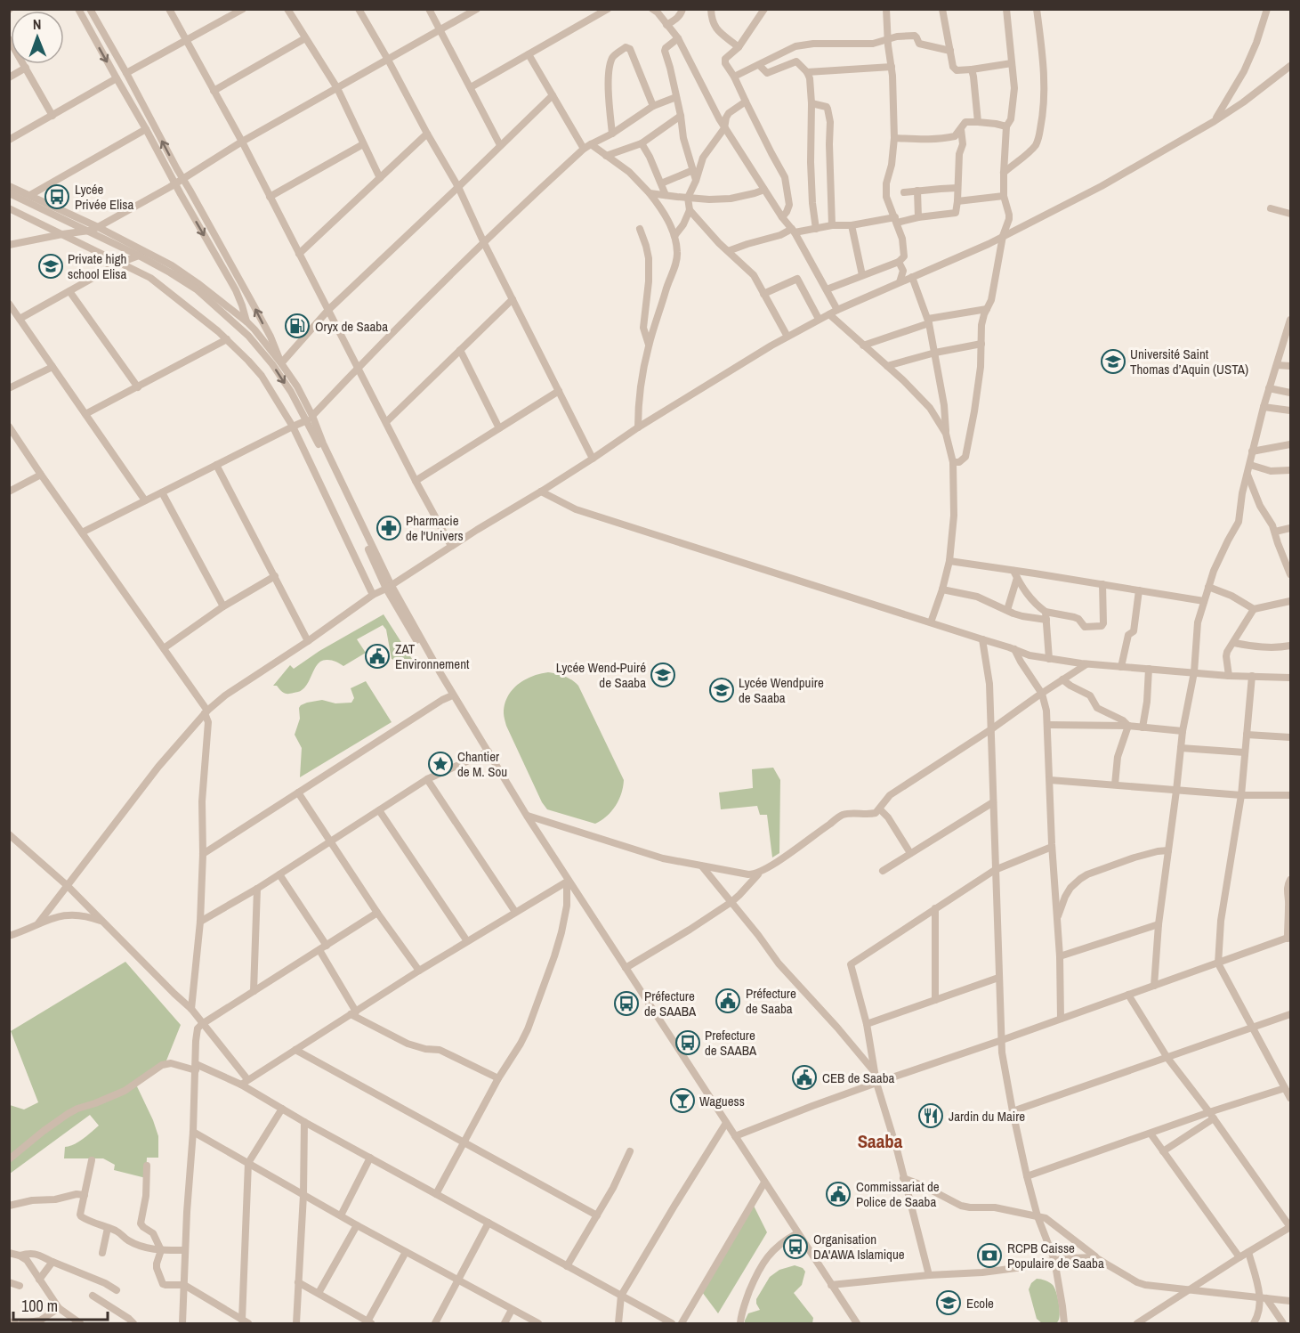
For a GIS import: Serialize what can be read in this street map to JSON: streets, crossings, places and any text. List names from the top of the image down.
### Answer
{
  "districts": ["Saaba"],
  "places": {
    "bus stop": [
      "Lycée Privée Elisa",
      "Préfecture de SAABA",
      "Prefecture de SAABA",
      "Organisation DA'AWA Islamique"
    ],
    "school or university": [
      "Private high school Elisa",
      "Université Saint Thomas d’Aquin (USTA)",
      "Lycée Wend-Puiré de Saaba",
      "Lycée Wendpuire de Saaba",
      "Ecole"
    ],
    "fuel station": ["Oryx de Saaba"],
    "pharmacy": ["Pharmacie de l'Univers"],
    "public building": [
      "ZAT Environnement",
      "Préfecture de Saaba",
      "CEB de Saaba",
      "Commissariat de Police de Saaba"
    ],
    "place": ["Chantier de M. Sou"],
    "bar": ["Waguess"],
    "restaurant": ["Jardin du Maire"],
    "bank": ["RCPB Caisse Populaire de Saaba"]
  },
  "scale_bar": "100 m",
  "north": "top"
}
